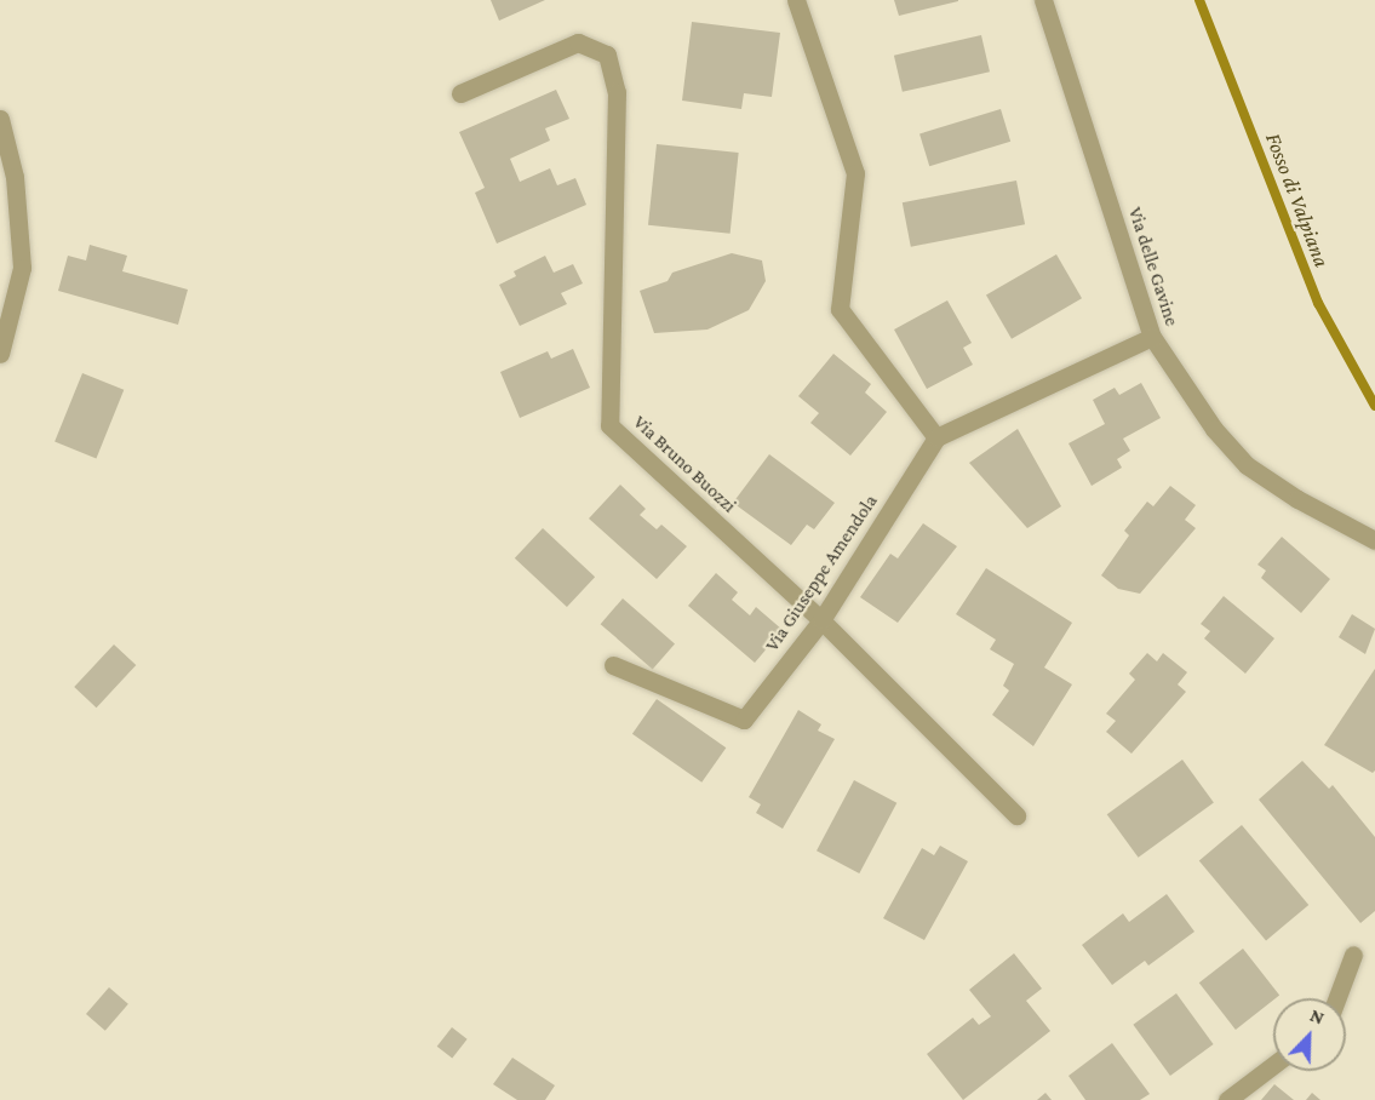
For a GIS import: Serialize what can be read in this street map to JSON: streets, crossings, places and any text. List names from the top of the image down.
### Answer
{
  "streets": {
    "street": ["Via delle Gavine", "Via Bruno Buozzi", "Via Giuseppe Amendola"]
  },
  "crossings": [
    ["Via Bruno Buozzi", "Via Giuseppe Amendola"]
  ],
  "water": ["Fosso di Valpiana"],
  "north": "top right"
}
